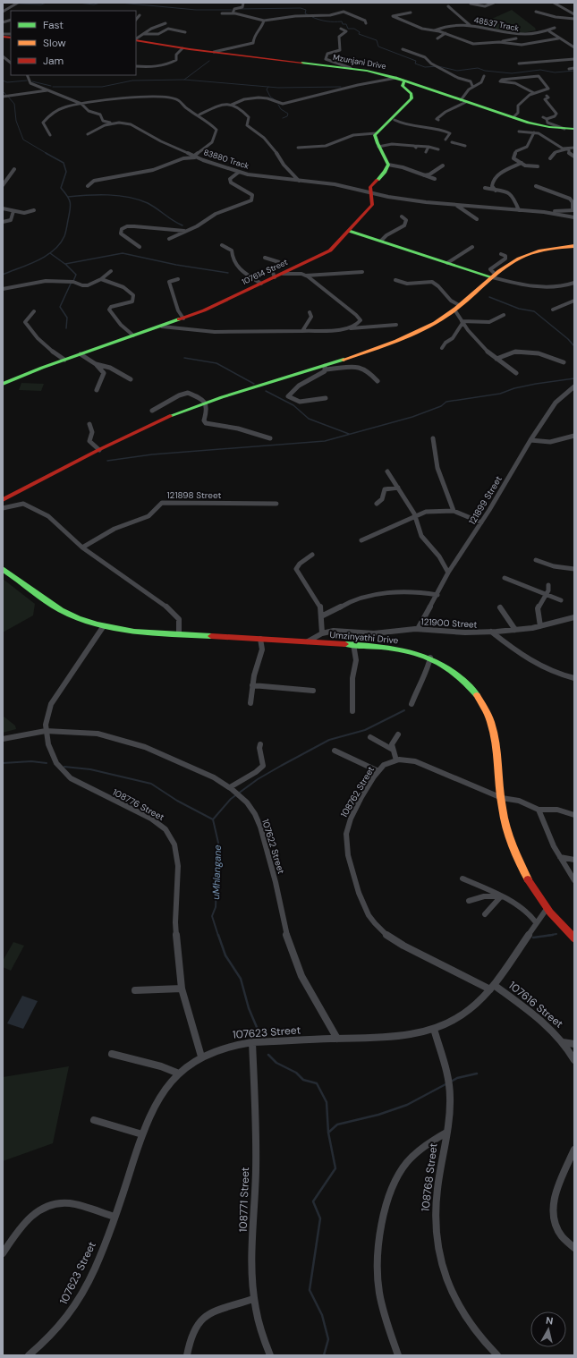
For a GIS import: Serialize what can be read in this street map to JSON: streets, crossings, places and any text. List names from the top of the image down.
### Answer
{
  "streets": {
    "street": [
      "48537 Track",
      "Mzunjani Drive",
      "83880 Track",
      "107614 Street",
      "121898 Street",
      "121899 Street",
      "121900 Street",
      "Umzinyathi Drive",
      "108762 Street",
      "108776 Street",
      "107622 Street",
      "107616 Street",
      "107623 Street",
      "108768 Street",
      "108771 Street"
    ]
  },
  "crossings": [
    ["83880 Track", "107614 Street"],
    ["121899 Street", "121900 Street"],
    ["Umzinyathi Drive", "108762 Street"],
    ["Umzinyathi Drive", "108776 Street"],
    ["Umzinyathi Drive", "107623 Street"],
    ["108762 Street", "107616 Street"],
    ["108762 Street", "107623 Street"],
    ["108776 Street", "107622 Street"],
    ["108776 Street", "107623 Street"],
    ["107622 Street", "107623 Street"],
    ["107616 Street", "107623 Street"],
    ["107623 Street", "108768 Street"],
    ["107623 Street", "108771 Street"]
  ],
  "water": ["uMhlangane"],
  "legend": ["Fast", "Slow", "Jam"],
  "north": "top"
}
